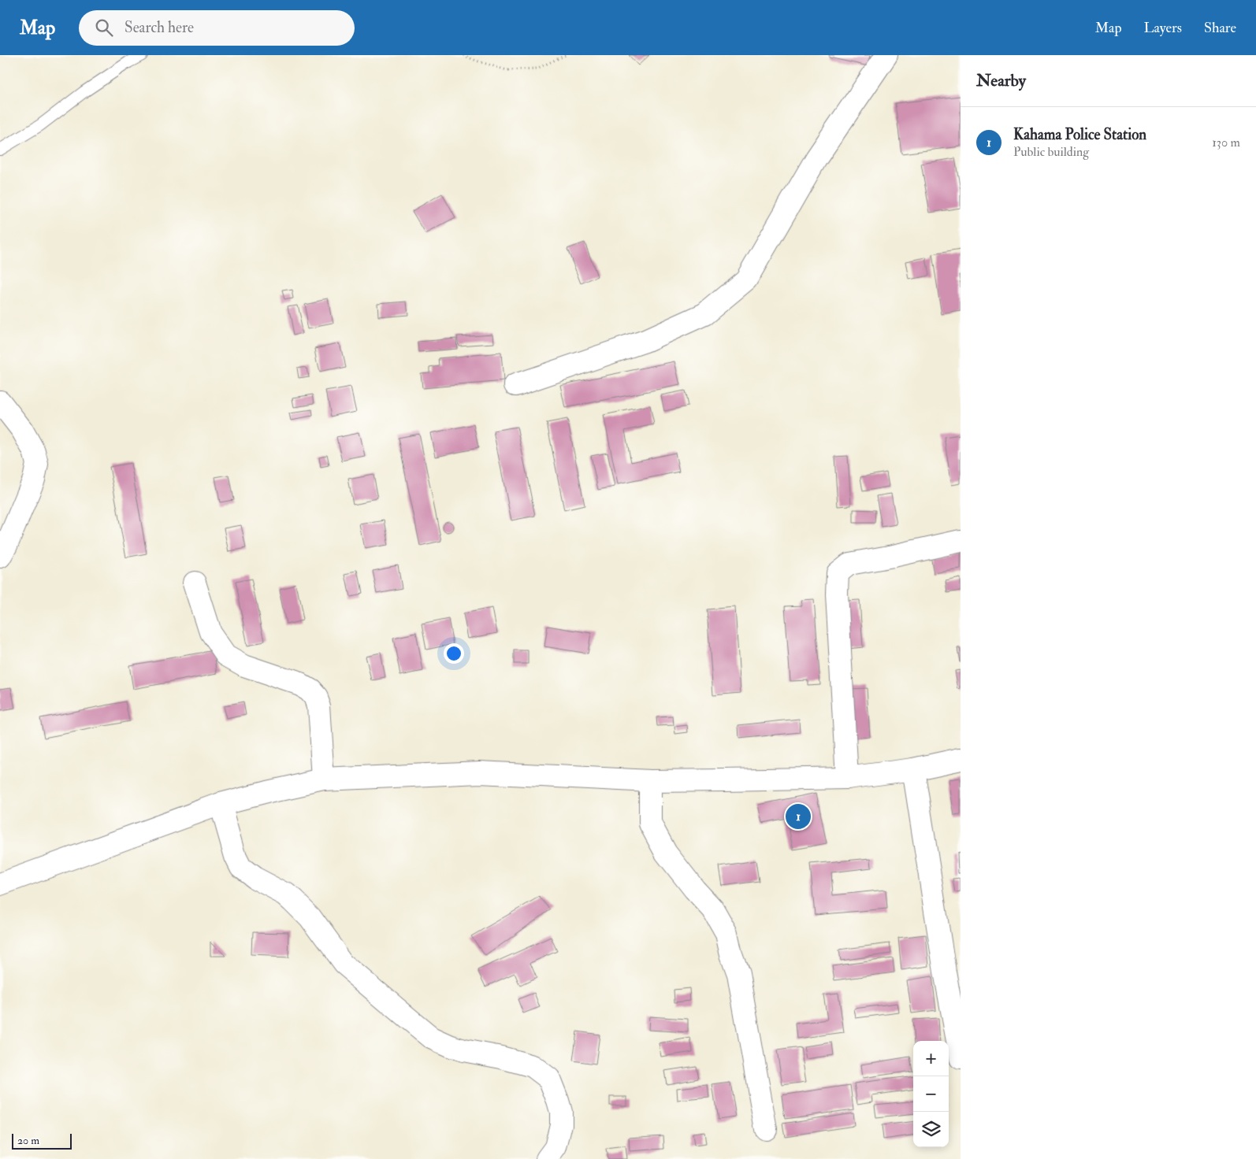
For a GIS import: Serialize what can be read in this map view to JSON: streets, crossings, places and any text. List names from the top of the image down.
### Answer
{
  "scale_bar": "20 m",
  "page": {
    "header": "Map",
    "search": "Search here",
    "nav": ["Map", "Layers", "Share"],
    "heading": "Nearby",
    "list": [
      {
        "mark": "1",
        "name": "Kahama Police Station",
        "note": "Public building",
        "value": "130 m"
      }
    ],
    "pins": "1",
    "map_buttons": ["+", "−"],
    "scale": "20 m"
  }
}
